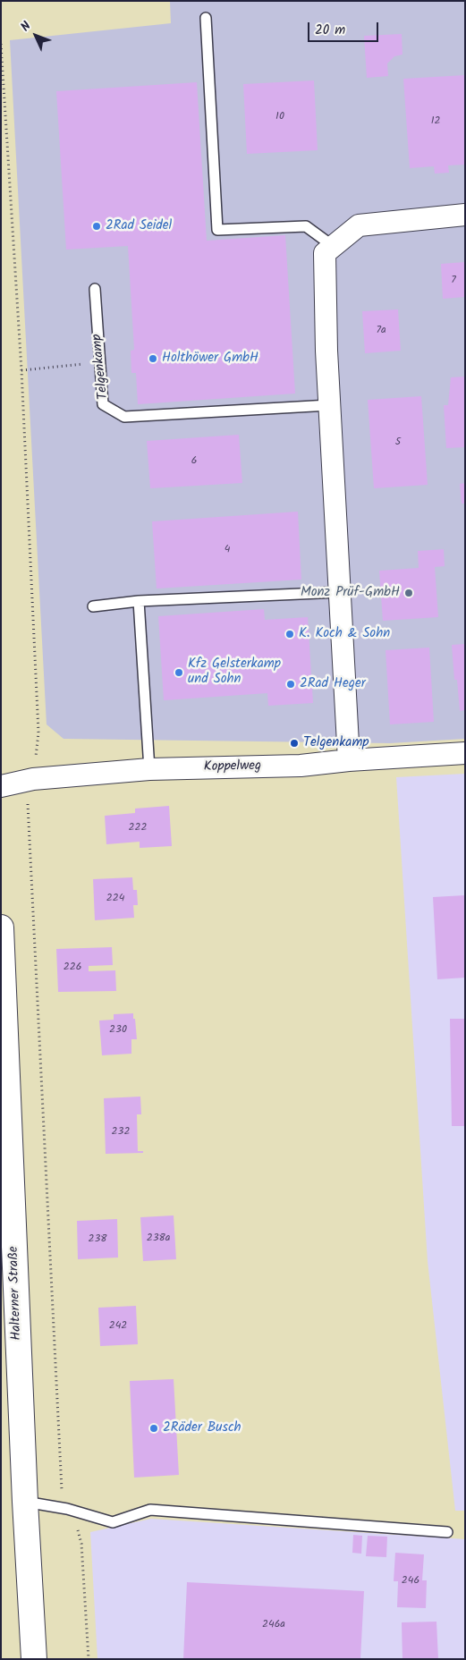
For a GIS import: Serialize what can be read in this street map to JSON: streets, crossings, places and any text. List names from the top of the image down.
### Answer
{
  "streets": {
    "main road": ["Halterner Straße"],
    "street": ["Koppelweg"],
    "lane": ["Telgenkamp"]
  },
  "places": [
    "2Rad Seidel",
    "Holthöwer GmbH",
    "Monz Prüf-GmbH",
    "K. Koch & Sohn",
    "Kfz Gelsterkamp und Sohn",
    "2Rad Heger",
    "Telgenkamp",
    "2Räder Busch"
  ],
  "house_numbers": [
    "10",
    "12",
    "7",
    "7a",
    "5",
    "6",
    "4",
    "222",
    "224",
    "226",
    "230",
    "232",
    "238a",
    "238",
    "242",
    "246",
    "246a"
  ],
  "scale_bar": "20 m",
  "north": "top left"
}
